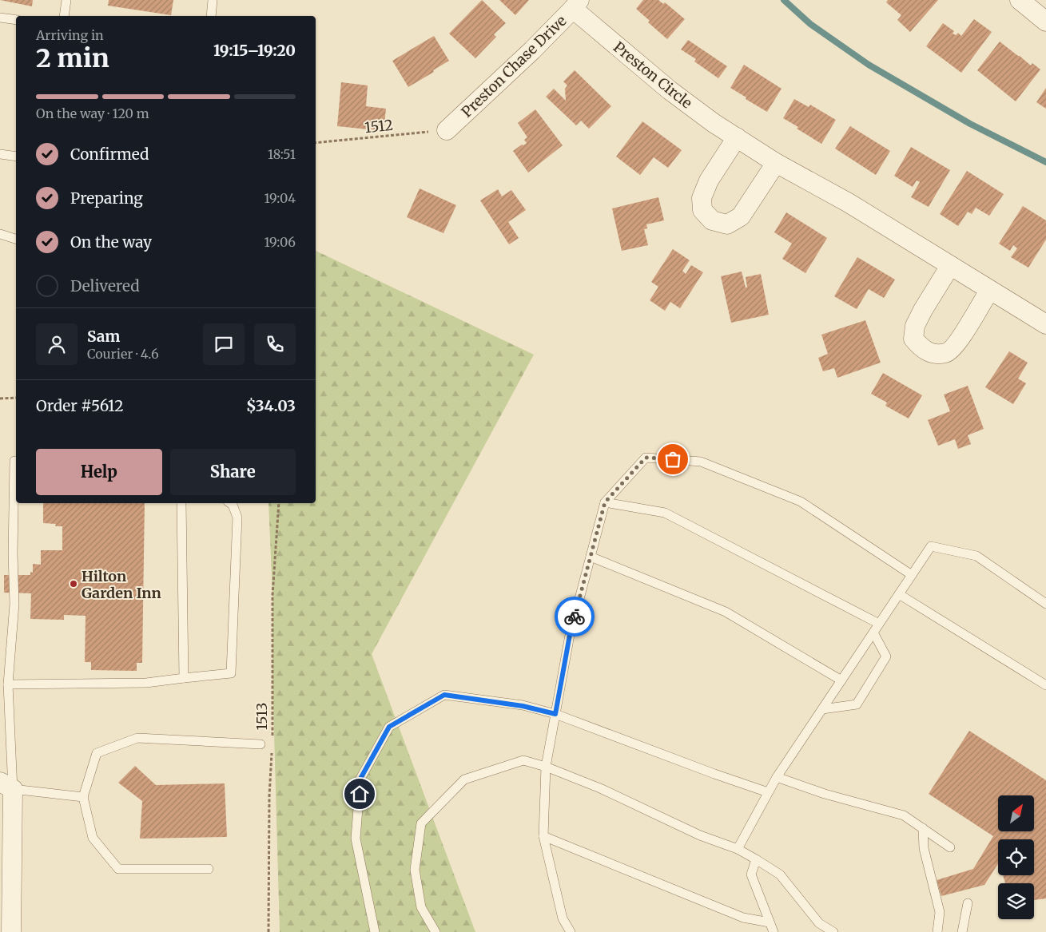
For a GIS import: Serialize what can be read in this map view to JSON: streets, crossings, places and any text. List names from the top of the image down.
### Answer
{
  "streets": {
    "street": ["Preston Chase Drive", "Preston Circle"],
    "path": ["1512", "1513"]
  },
  "crossings": [
    ["Preston Chase Drive", "Preston Circle"],
    ["Preston Chase Drive", "1512"]
  ],
  "places": ["Hilton Garden Inn"],
  "north": "top right",
  "page": {
    "heading": ["2 min", "Arriving in", "19:15–19:20"],
    "panel": [
      "Sam",
      "Courier · 4.6",
      "Order #5612",
      "$34.03"
    ],
    "bar": "On the way · 120 m",
    "list": [
      ["Confirmed", "18:51"],
      ["Preparing", "19:04"],
      ["On the way", "19:06"],
      "Delivered"
    ],
    "buttons": ["Help", "Share"]
  }
}
